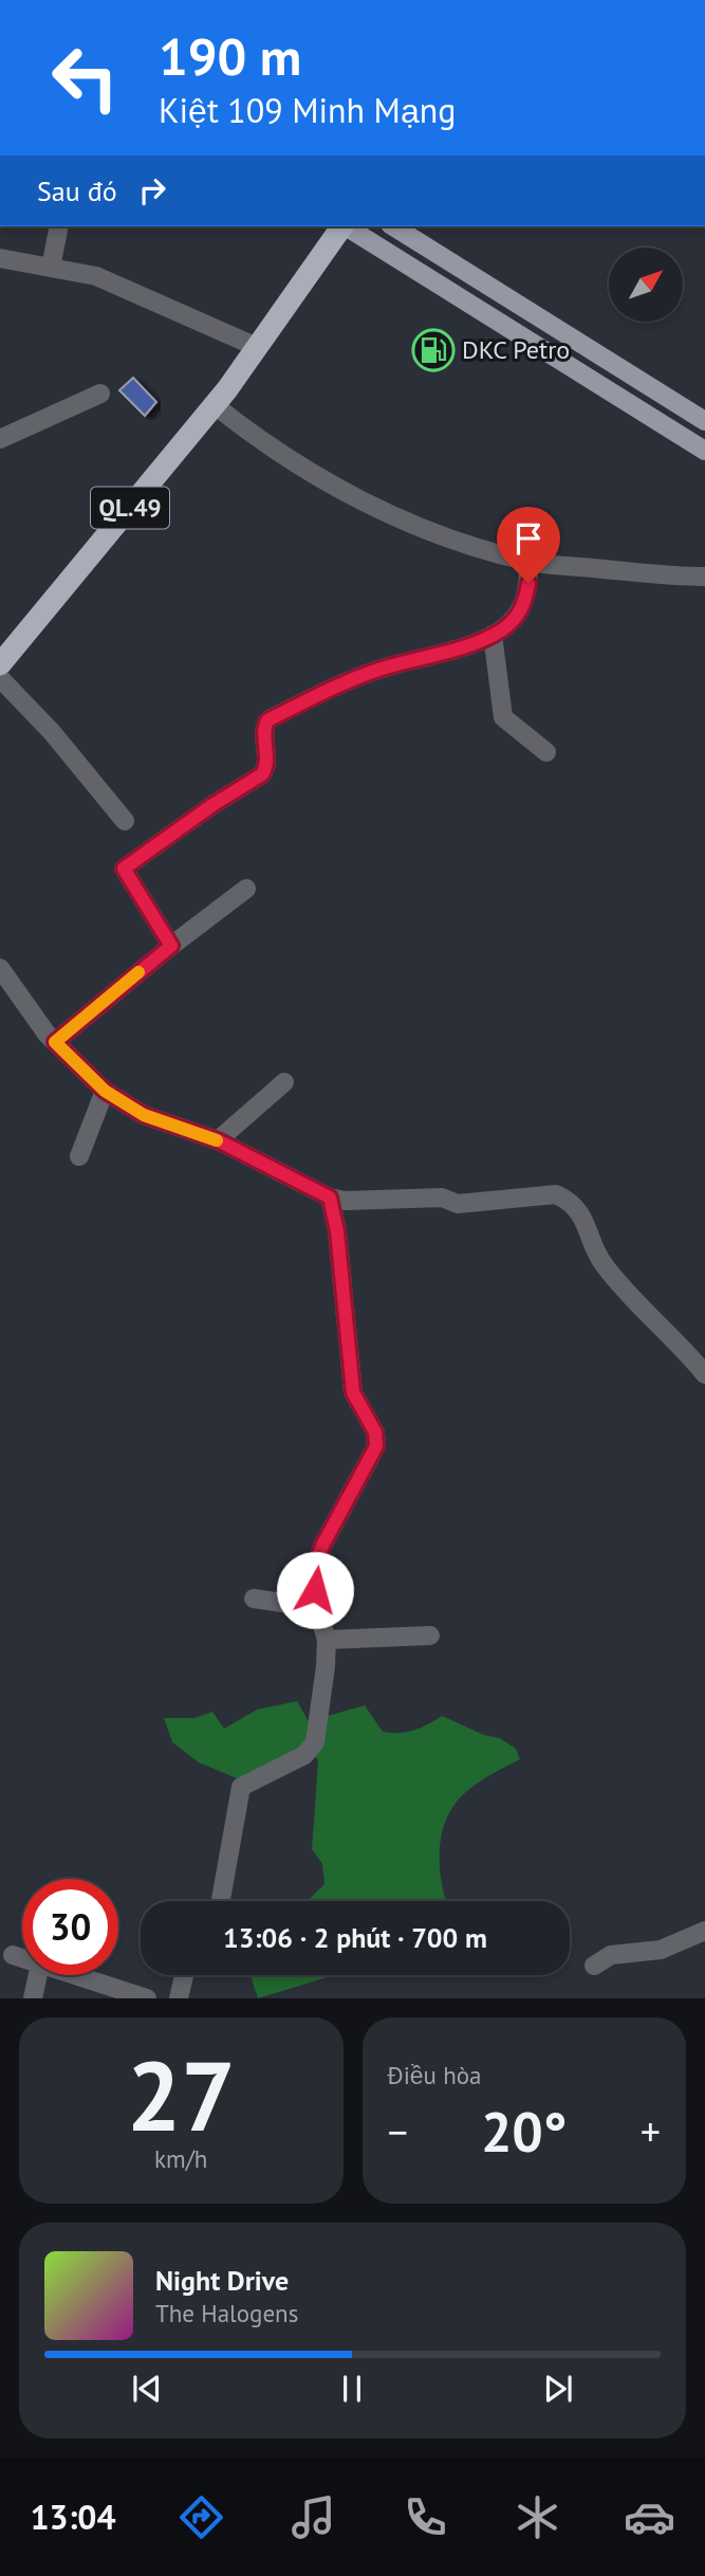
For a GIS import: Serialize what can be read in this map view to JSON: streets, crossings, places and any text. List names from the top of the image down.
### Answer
{
  "streets": {
    "highway": ["QL.49"]
  },
  "places": {
    "fuel station": ["DKC Petro"]
  },
  "north": "top right",
  "page": {
    "turn": ["190 m", "Kiệt 109 Minh Mạng"],
    "then": "Sau đó",
    "limit": "30",
    "trip": "13:06 · 2 phút · 700 m",
    "tile": [
      ["27", "km/h"],
      "Điều hòa"
    ],
    "heat": ["−", "20°", "+"],
    "song": ["Night Drive", "The Halogens"],
    "tabs": "13:04"
  }
}
